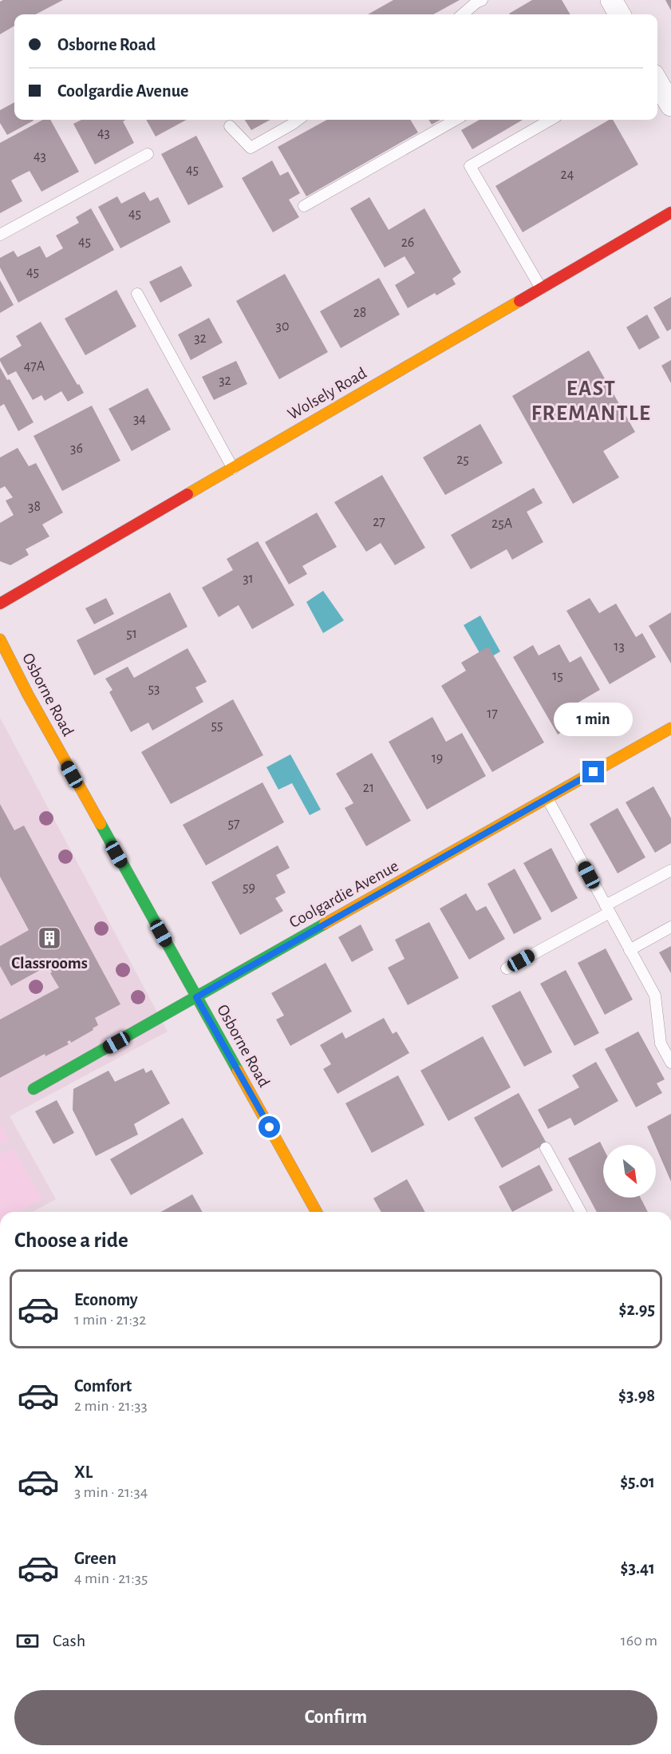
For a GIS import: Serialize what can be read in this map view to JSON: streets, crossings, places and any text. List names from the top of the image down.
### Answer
{
  "streets": {
    "street": ["Wolsely Road", "Osborne Road", "Coolgardie Avenue"]
  },
  "crossings": [
    ["Osborne Road", "Coolgardie Avenue"]
  ],
  "districts": ["EAST FREMANTLE"],
  "places": {
    "building": ["Classrooms"]
  },
  "house_numbers": [
    "43",
    "43",
    "45",
    "24",
    "45",
    "45",
    "26",
    "45",
    "28",
    "30",
    "32",
    "47A",
    "32",
    "34",
    "36",
    "25",
    "38",
    "27",
    "25A",
    "31",
    "51",
    "13",
    "15",
    "53",
    "17",
    "55",
    "19",
    "21",
    "57",
    "59"
  ],
  "north": "bottom right",
  "page": {
    "banner": ["Osborne Road", "Coolgardie Avenue"],
    "bubble": "1 min",
    "heading": "Choose a ride",
    "list": [
      {
        "name": "Economy",
        "note": "1 min · 21:32",
        "value": "$2.95"
      },
      {
        "name": "Comfort",
        "note": "2 min · 21:33",
        "value": "$3.98"
      },
      {
        "name": "XL",
        "note": "3 min · 21:34",
        "value": "$5.01"
      },
      {
        "name": "Green",
        "note": "4 min · 21:35",
        "value": "$3.41"
      }
    ],
    "pay": ["Cash", "160 m"],
    "buttons": "Confirm"
  }
}
